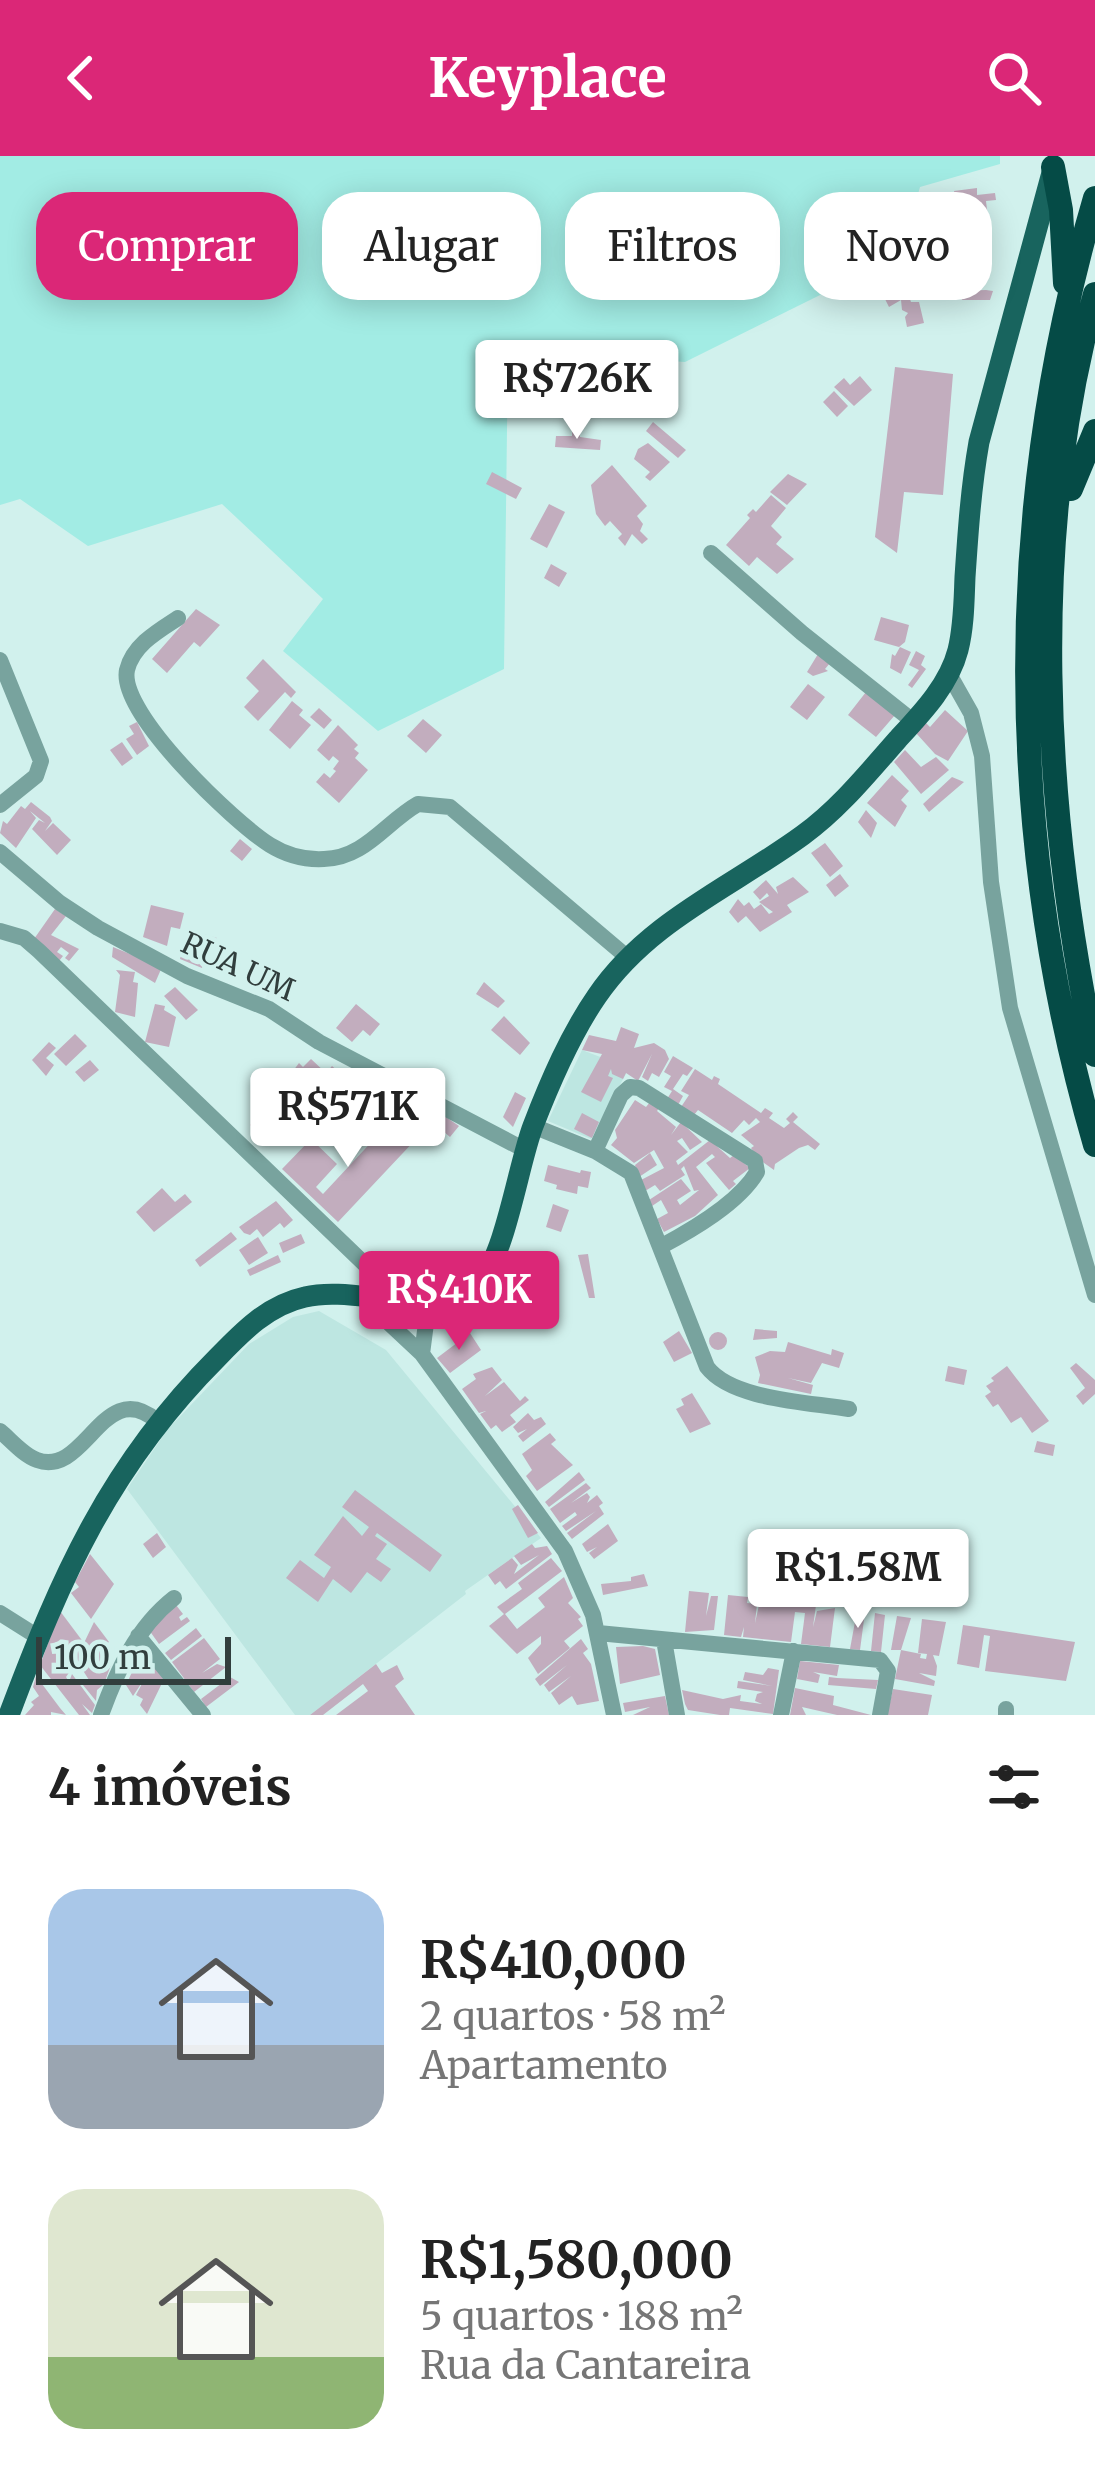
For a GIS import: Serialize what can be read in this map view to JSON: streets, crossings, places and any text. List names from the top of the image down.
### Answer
{
  "streets": {
    "street": ["RUA UM"]
  },
  "scale_bar": "100 m",
  "page": {
    "header": "Keyplace",
    "chip": [
      "Comprar",
      "Alugar",
      "Filtros",
      "Novo"
    ],
    "price": [
      "R$726K",
      "R$571K",
      "R$410K",
      "R$1.58M"
    ],
    "scale": "100 m",
    "heading": "4 imóveis",
    "list": [
      {
        "name": "R$410,000",
        "note": "2 quartos · 58 m² · Apartamento"
      },
      {
        "name": "R$1,580,000",
        "note": "5 quartos · 188 m² · Rua da Cantareira"
      }
    ]
  }
}
